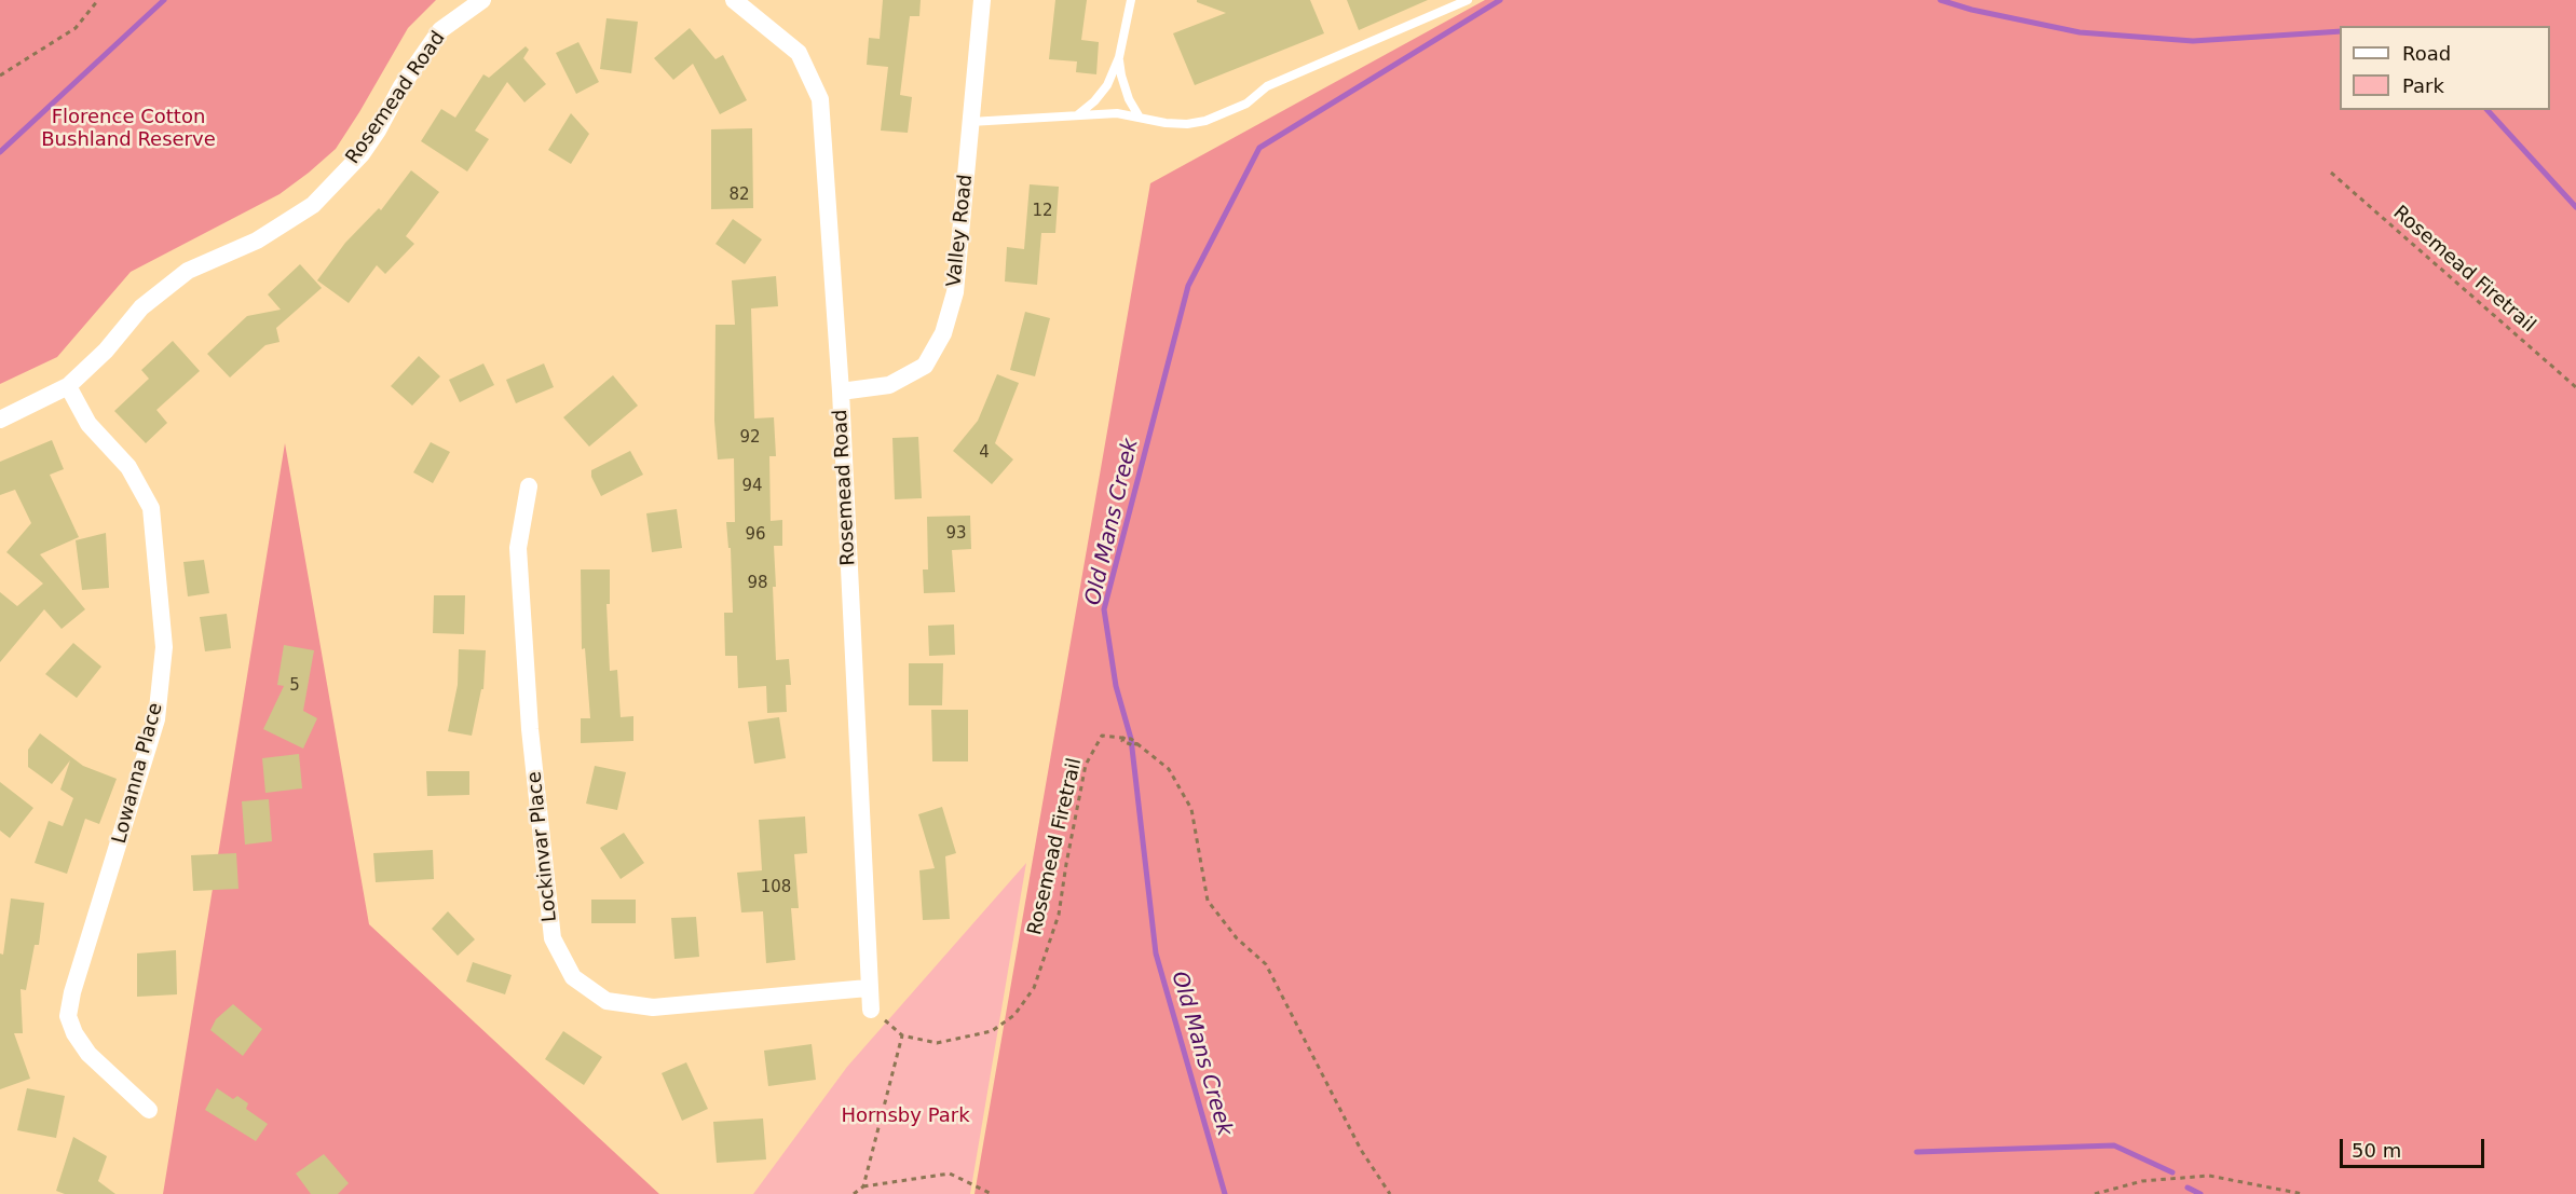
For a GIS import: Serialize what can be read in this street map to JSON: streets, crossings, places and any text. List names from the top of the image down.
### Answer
{
  "streets": {
    "street": [
      "Rosemead Road",
      "Valley Road",
      "Lowanna Place",
      "Lockinvar Place"
    ],
    "path": ["Rosemead Firetrail"]
  },
  "crossings": [
    ["Rosemead Road", "Valley Road"],
    ["Rosemead Road", "Lowanna Place"],
    ["Rosemead Road", "Lockinvar Place"]
  ],
  "water": ["Old Mans Creek"],
  "parks": ["Florence Cotton Bushland Reserve", "Hornsby Park"],
  "house_numbers": [
    "82",
    "12",
    "92",
    "4",
    "94",
    "93",
    "96",
    "98",
    "5",
    "108"
  ],
  "legend": ["Road", "Park"],
  "scale_bar": "50 m"
}
